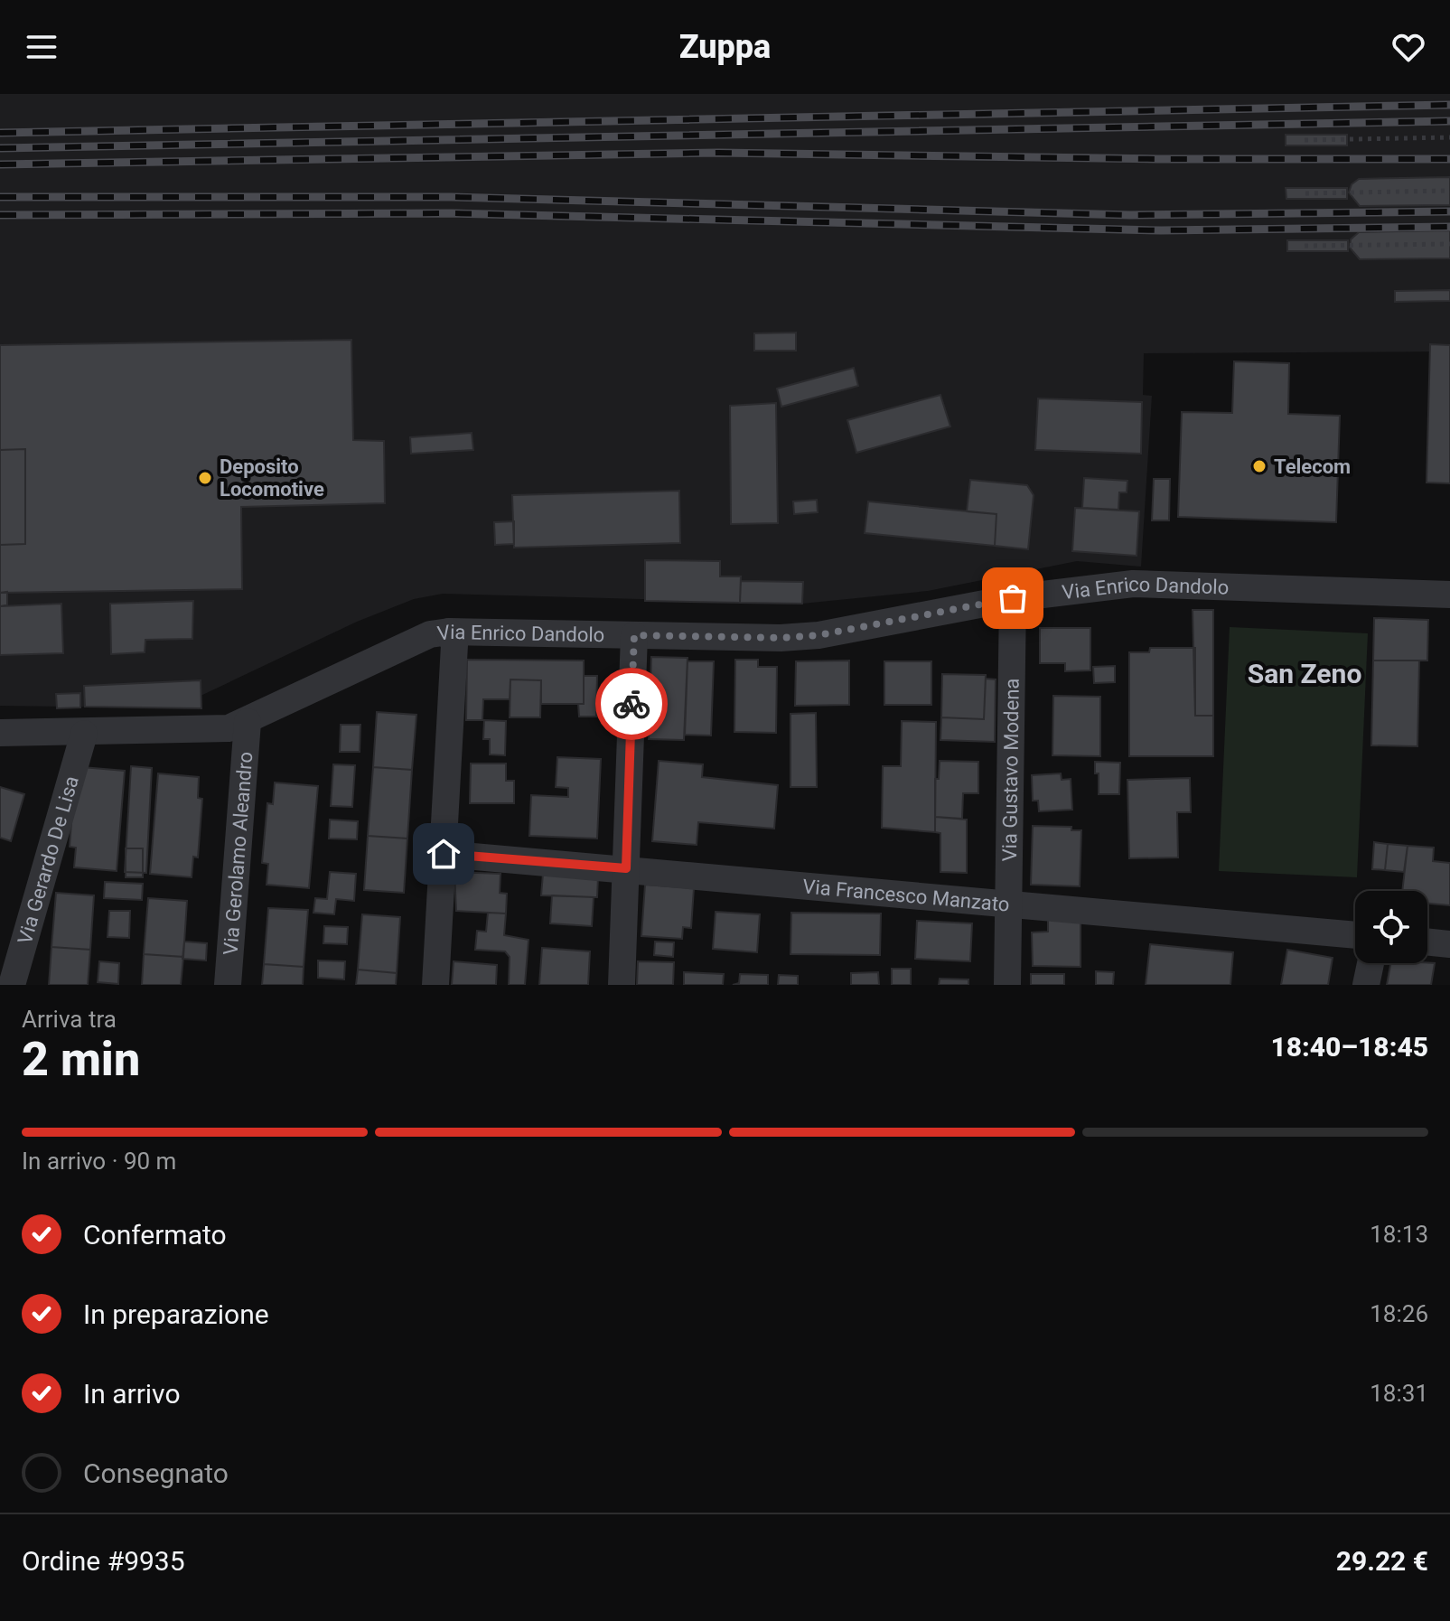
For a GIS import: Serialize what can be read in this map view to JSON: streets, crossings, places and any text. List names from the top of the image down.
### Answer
{
  "streets": {
    "street": [
      "Via Enrico Dandolo",
      "Via Gustavo Modena",
      "Via Gerolamo Aleandro",
      "Via Gerardo De Lisa",
      "Via Francesco Manzato"
    ]
  },
  "crossings": [
    ["Via Enrico Dandolo", "Via Gustavo Modena"],
    ["Via Enrico Dandolo", "Via Gerolamo Aleandro"],
    ["Via Enrico Dandolo", "Via Gerardo De Lisa"],
    ["Via Gustavo Modena", "Via Francesco Manzato"]
  ],
  "districts": ["San Zeno"],
  "places": ["Telecom", "Deposito Locomotive"],
  "page": {
    "header": "Zuppa",
    "heading": ["2 min", "Arriva tra", "18:40–18:45"],
    "panel": ["Ordine #9935", "29.22 €"],
    "bar": "In arrivo · 90 m",
    "list": [
      ["Confermato", "18:13"],
      ["In preparazione", "18:26"],
      ["In arrivo", "18:31"],
      "Consegnato"
    ]
  }
}
